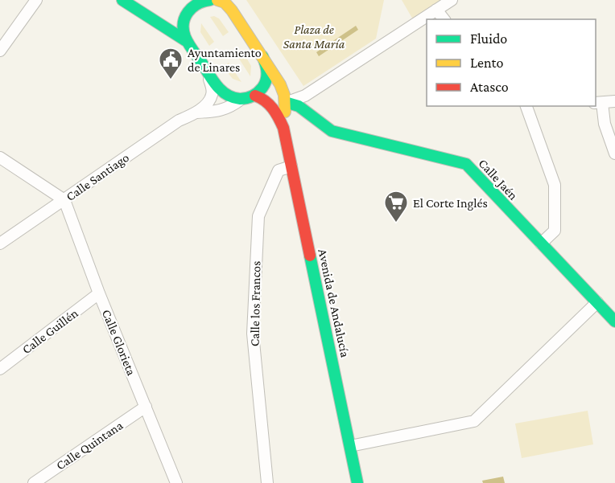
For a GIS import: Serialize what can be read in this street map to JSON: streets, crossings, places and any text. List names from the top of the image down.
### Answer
{
  "streets": {
    "main road": ["Calle Jaén", "Avenida de Andalucía"],
    "street": [
      "Calle Santiago",
      "Calle los Francos",
      "Calle Guillén",
      "Calle Glorieta",
      "Calle Quintana"
    ]
  },
  "crossings": [
    ["Calle Santiago", "Calle Glorieta"],
    ["Avenida de Andalucía", "Calle los Francos"],
    ["Calle Guillén", "Calle Glorieta"],
    ["Calle Glorieta", "Calle Quintana"]
  ],
  "parks": ["Plaza de Santa María"],
  "places": {
    "public building": ["Ayuntamiento de Linares"],
    "supermarket": ["El Corte Inglés"]
  },
  "legend": ["Fluido", "Lento", "Atasco"]
}
